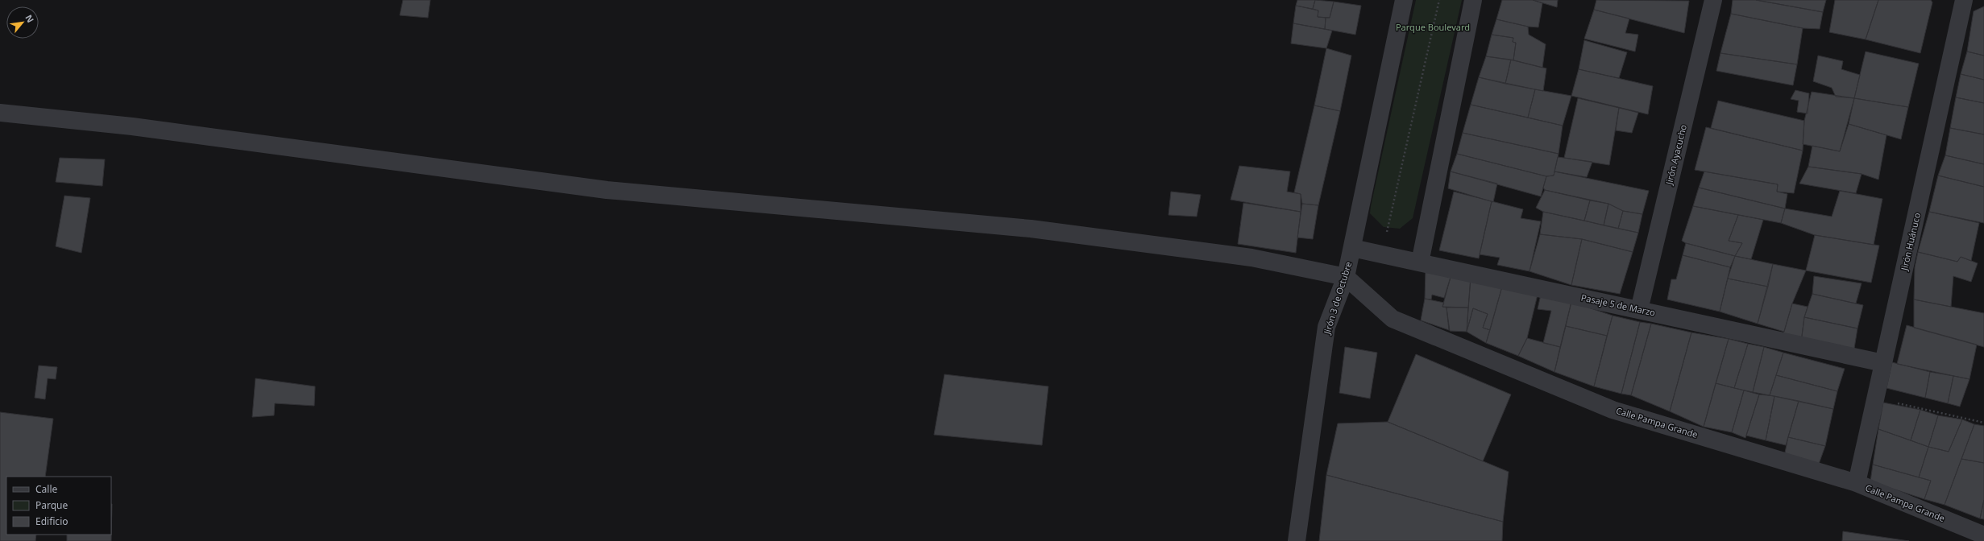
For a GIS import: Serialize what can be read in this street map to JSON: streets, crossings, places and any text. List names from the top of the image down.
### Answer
{
  "streets": {
    "street": [
      "Jirón Ayacucho",
      "Jirón Huánuco",
      "Jirón 3 de Octubre",
      "Pasaje 5 de Marzo",
      "Calle Pampa Grande"
    ]
  },
  "crossings": [
    ["Jirón Ayacucho", "Pasaje 5 de Marzo"],
    ["Jirón Huánuco", "Pasaje 5 de Marzo"],
    ["Jirón Huánuco", "Calle Pampa Grande"],
    ["Jirón 3 de Octubre", "Pasaje 5 de Marzo"],
    ["Jirón 3 de Octubre", "Calle Pampa Grande"]
  ],
  "parks": ["Parque Boulevard"],
  "legend": ["Calle", "Parque", "Edificio"],
  "north": "top right"
}
